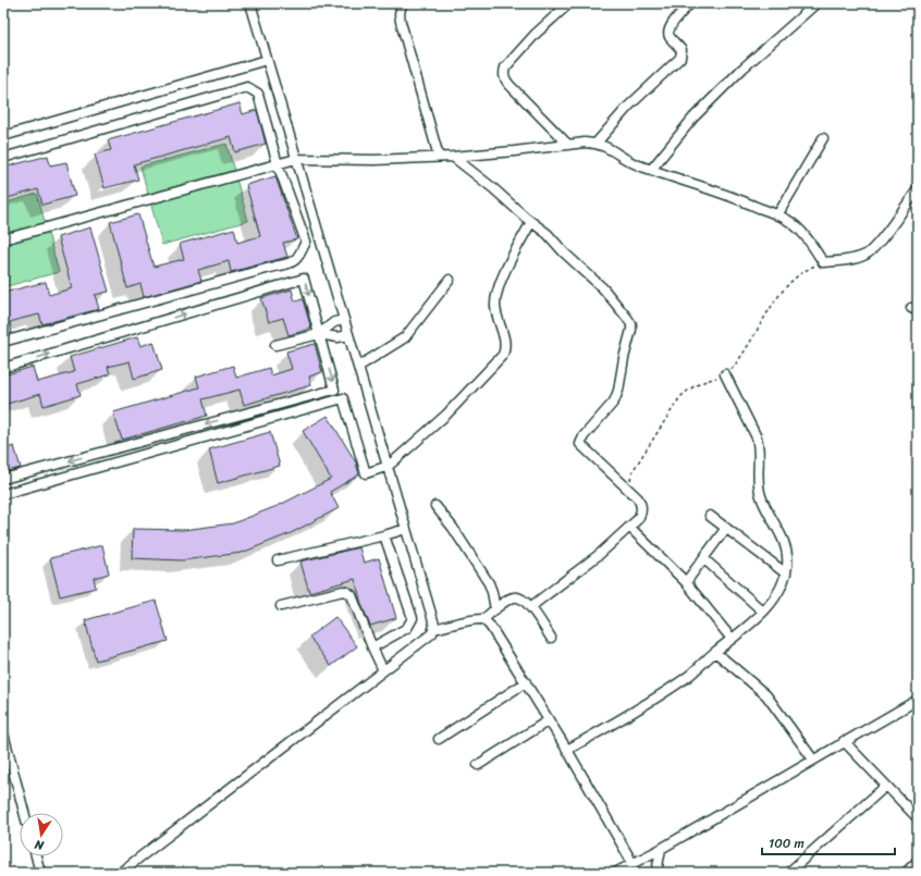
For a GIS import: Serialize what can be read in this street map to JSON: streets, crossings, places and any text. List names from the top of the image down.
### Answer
{
  "scale_bar": "100 m",
  "north": "bottom"
}
